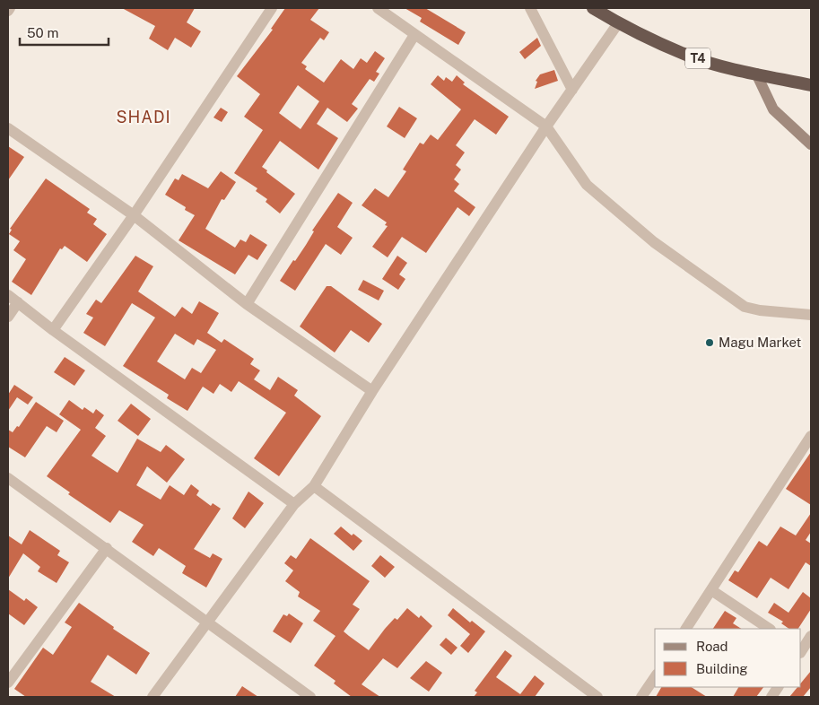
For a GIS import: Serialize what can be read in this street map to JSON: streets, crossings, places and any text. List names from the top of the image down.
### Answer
{
  "streets": {
    "highway": ["T4"]
  },
  "districts": ["SHADI"],
  "places": ["Magu Market"],
  "legend": ["Road", "Building"],
  "scale_bar": "50 m"
}
